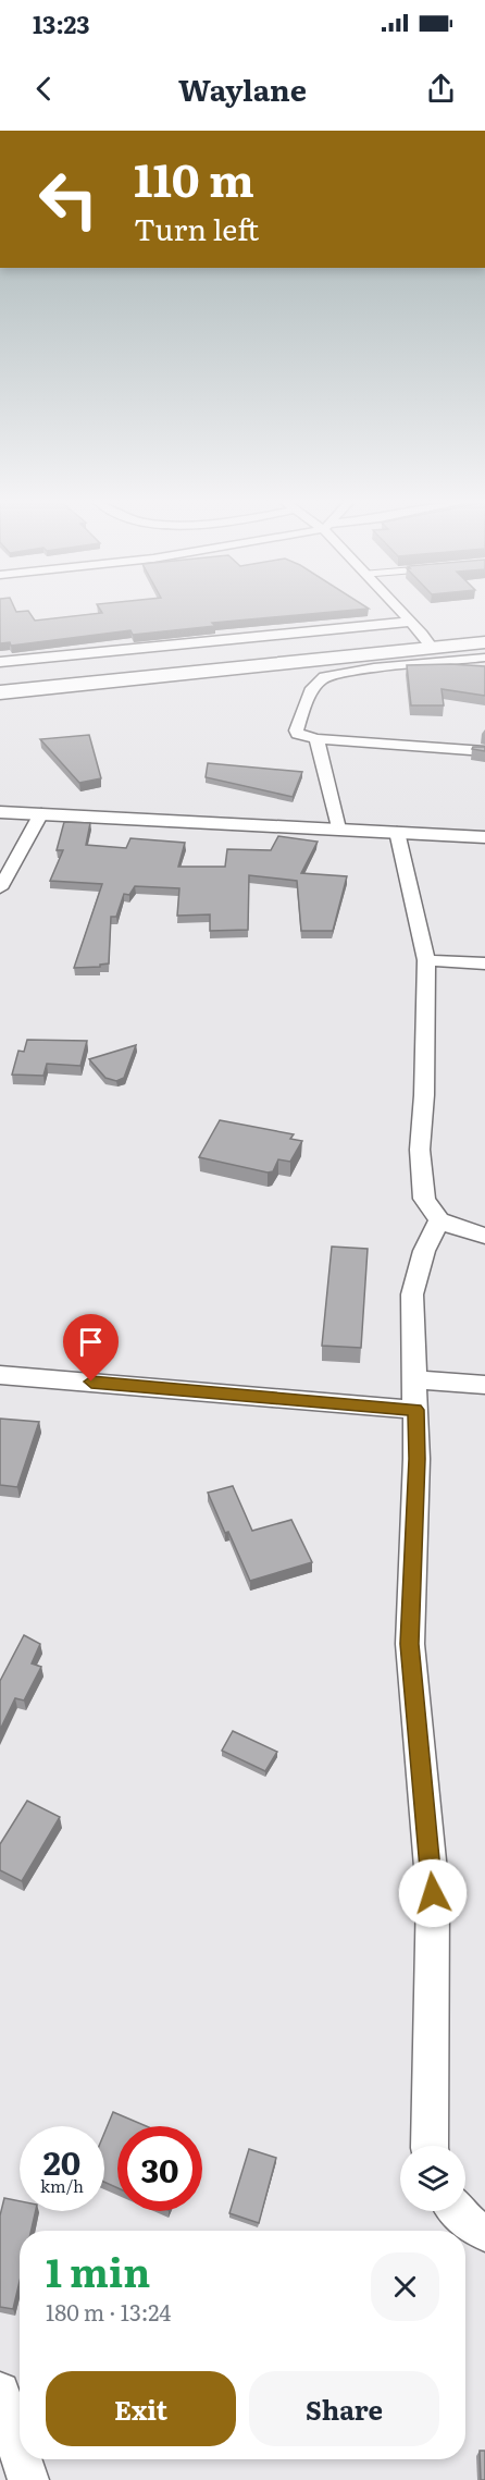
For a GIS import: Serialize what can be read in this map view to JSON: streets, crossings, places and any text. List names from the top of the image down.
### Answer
{
  "page": {
    "status": "13:23",
    "header": "Waylane",
    "turn": ["110 m", "Turn left"],
    "speed": "20 km/h",
    "limit": "30",
    "heading": ["1 min", "180 m · 13:24"],
    "buttons": ["Exit", "Share"]
  }
}
